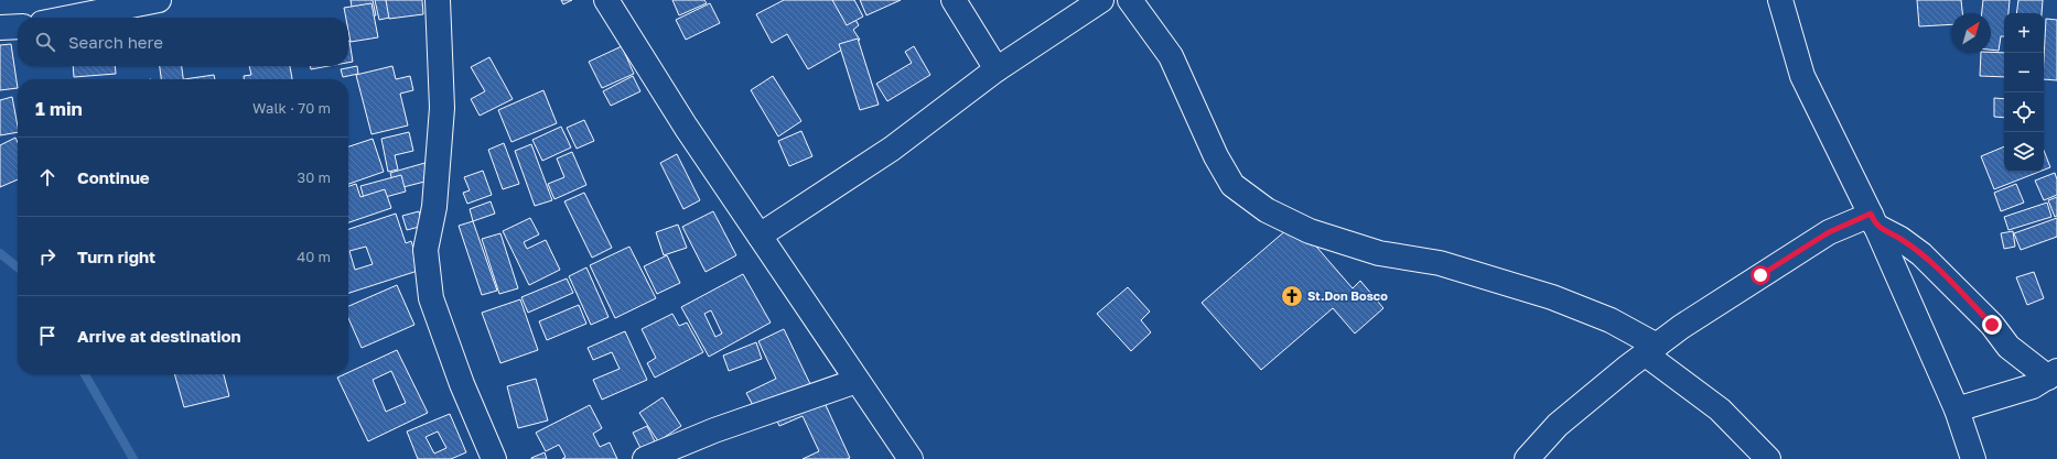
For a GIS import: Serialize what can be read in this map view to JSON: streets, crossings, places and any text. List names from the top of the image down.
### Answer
{
  "places": {
    "church": ["St.Don Bosco"]
  },
  "north": "top right",
  "page": {
    "map_buttons": ["+", "−"],
    "search": "Search here",
    "heading": ["1 min", "Walk · 70 m"],
    "list": [
      ["Continue", "30 m"],
      ["Turn right", "40 m"],
      "Arrive at destination"
    ]
  }
}
